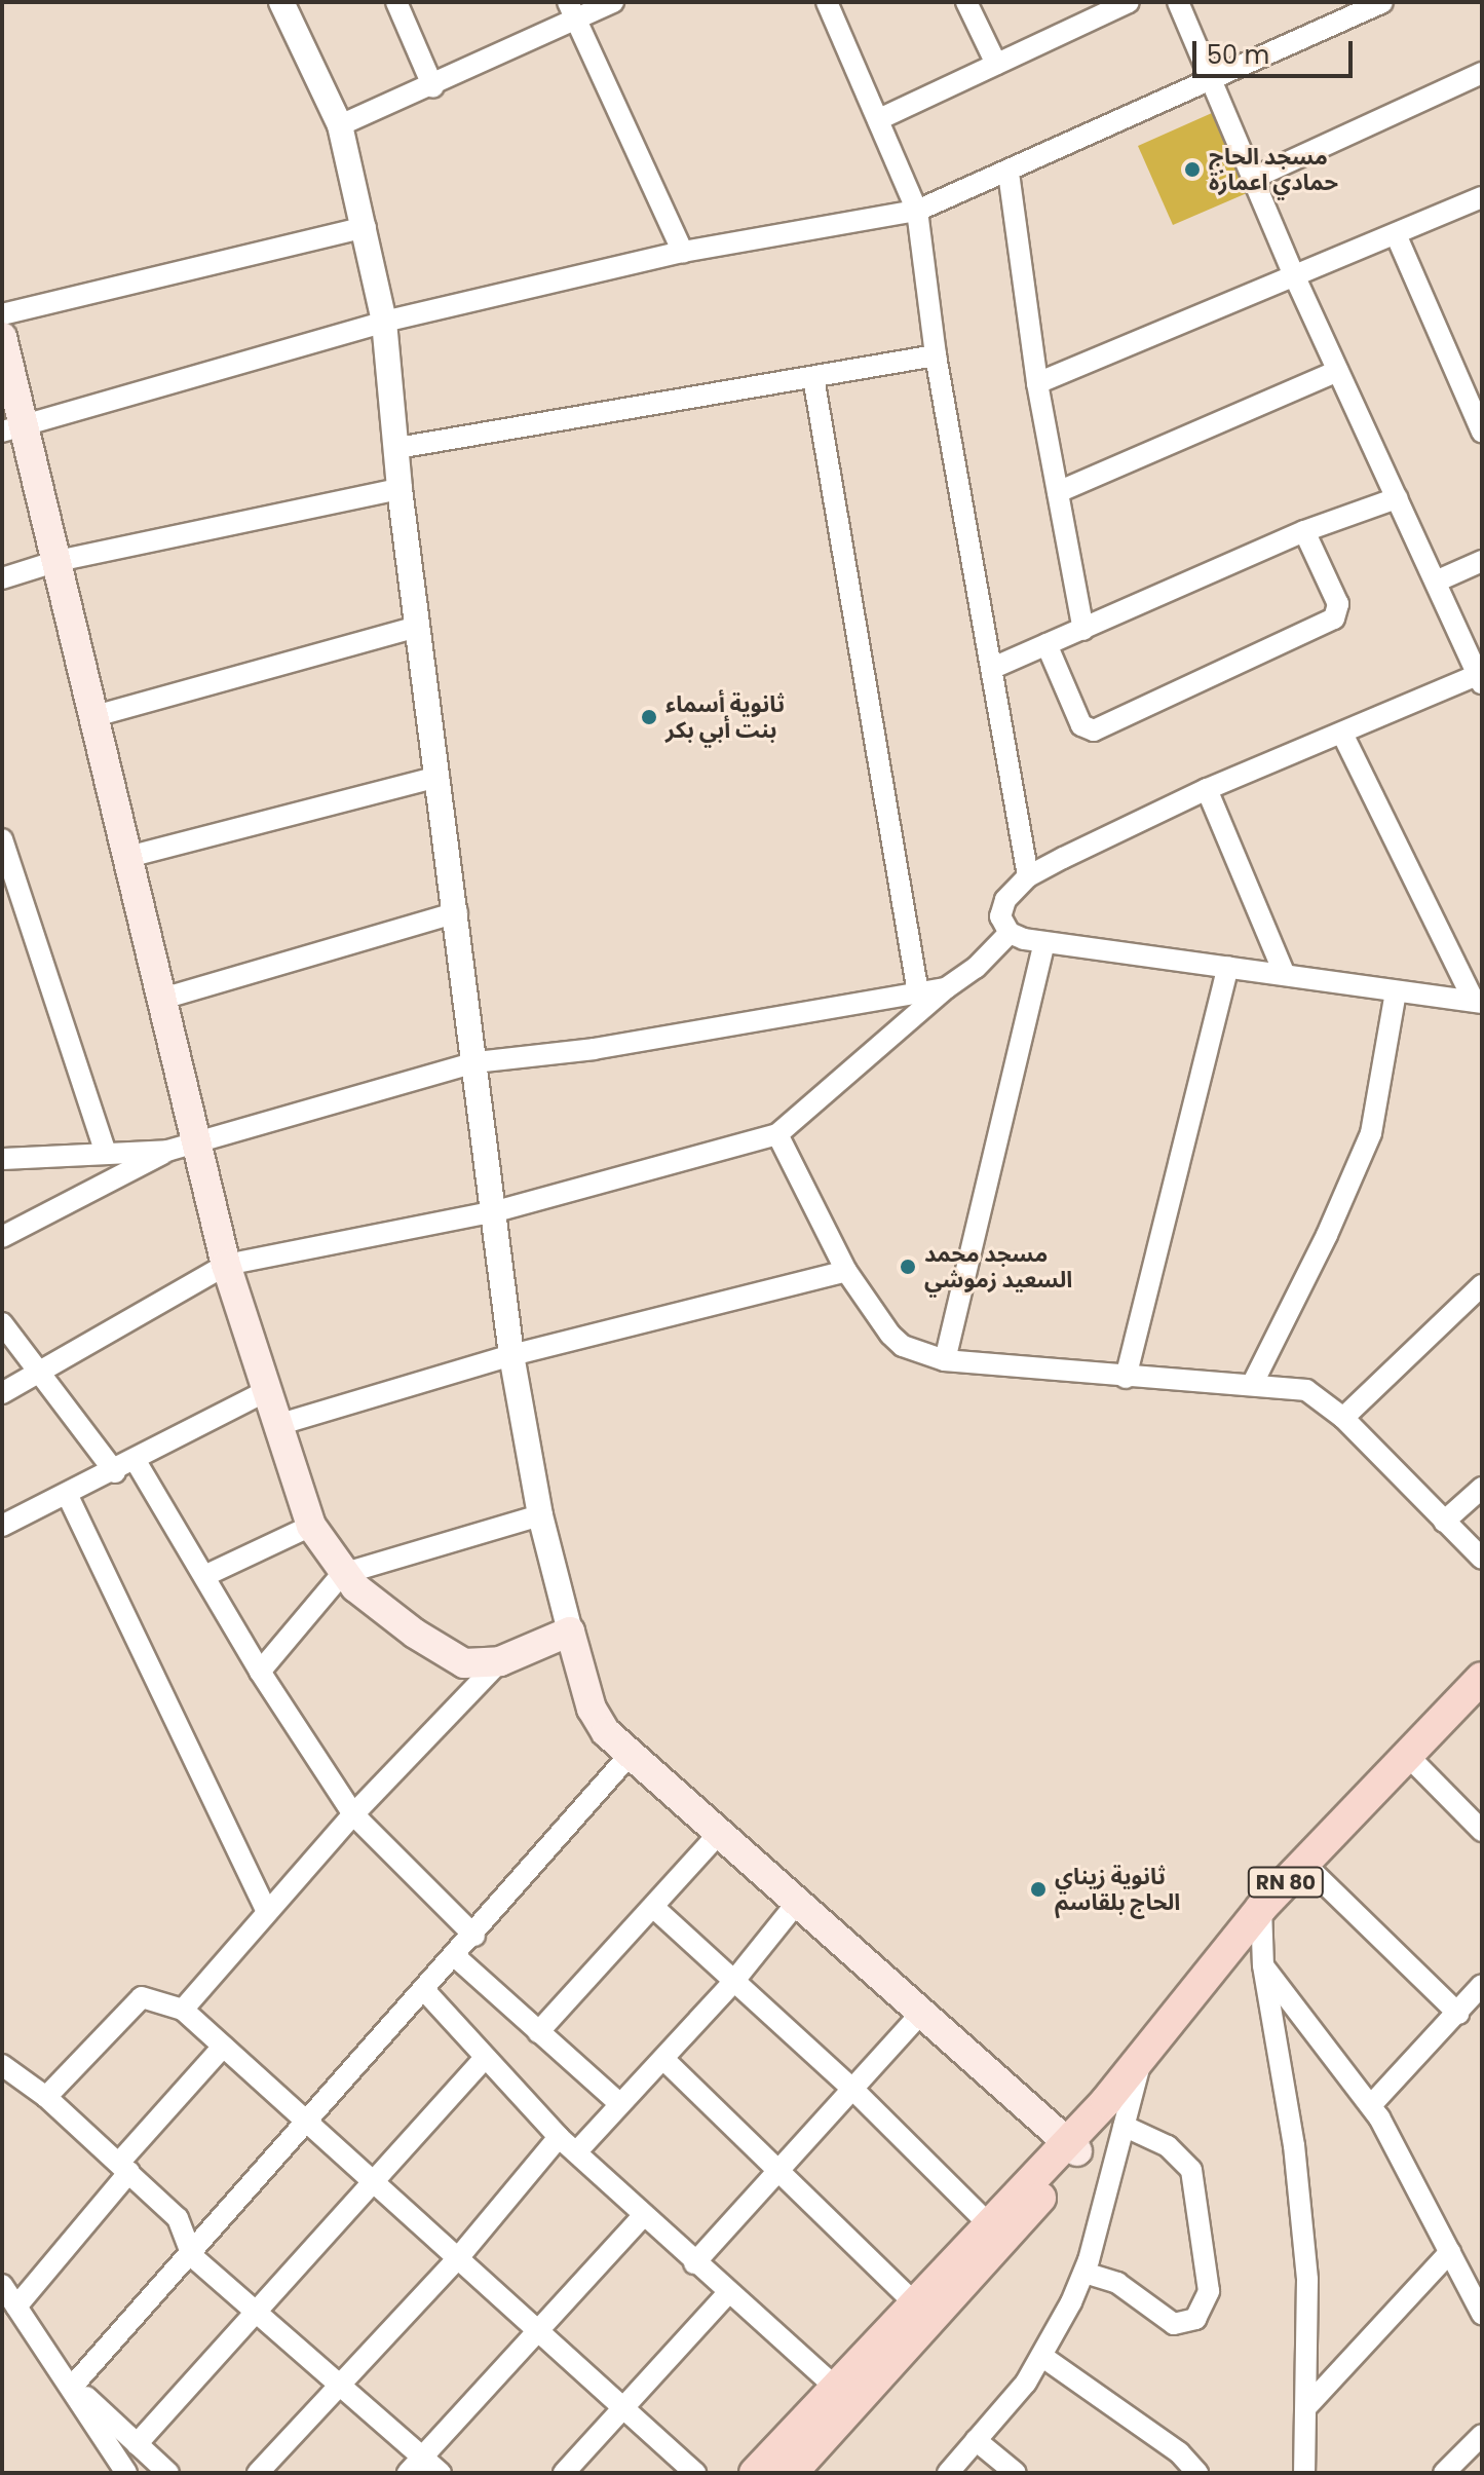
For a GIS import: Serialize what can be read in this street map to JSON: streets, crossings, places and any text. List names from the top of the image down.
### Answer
{
  "streets": {
    "main road": ["RN 80"]
  },
  "places": [
    "مسجد الحاج حمادي اعمارة",
    "ثانوية أسماء بنت أبي بكر",
    "مسجد محمد السعيد زموشي",
    "ثانوية زيناي الحاج بلقاسم"
  ],
  "scale_bar": "50 m"
}
